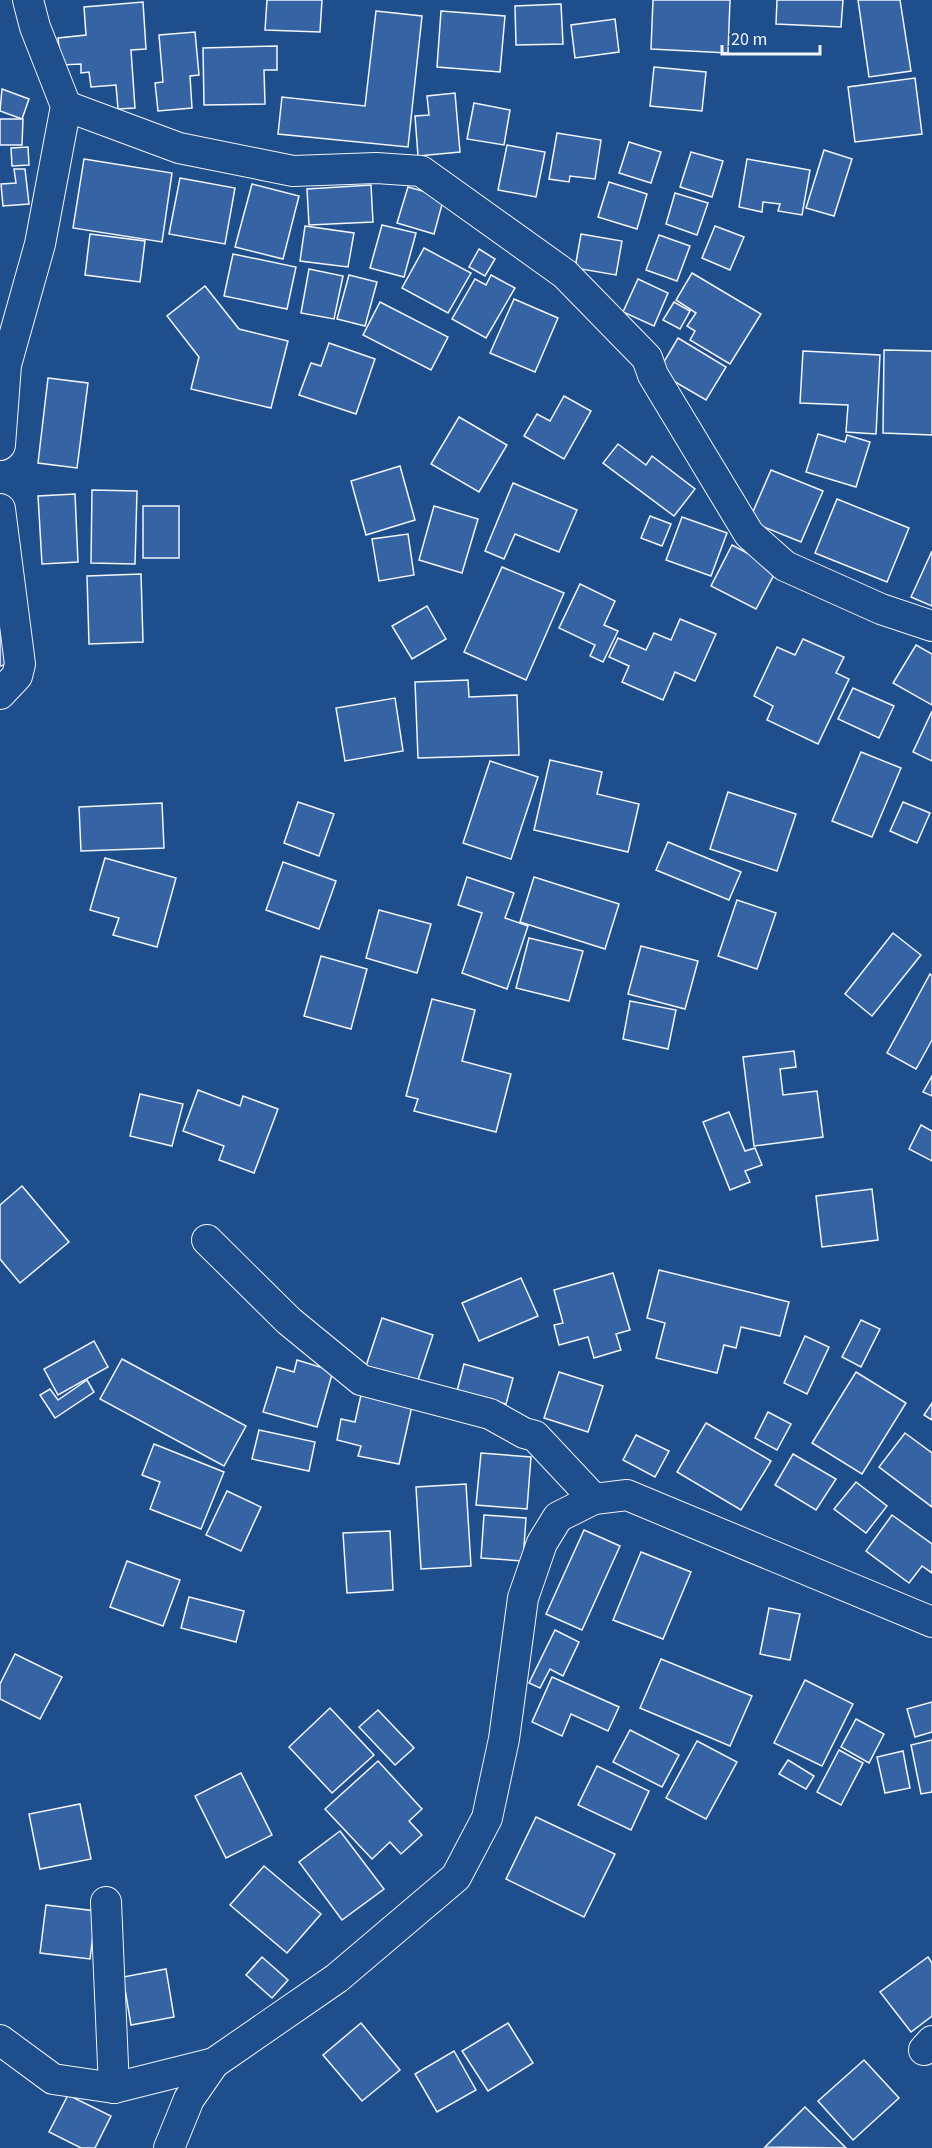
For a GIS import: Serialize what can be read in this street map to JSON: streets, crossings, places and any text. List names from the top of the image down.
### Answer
{
  "scale_bar": "20 m"
}
